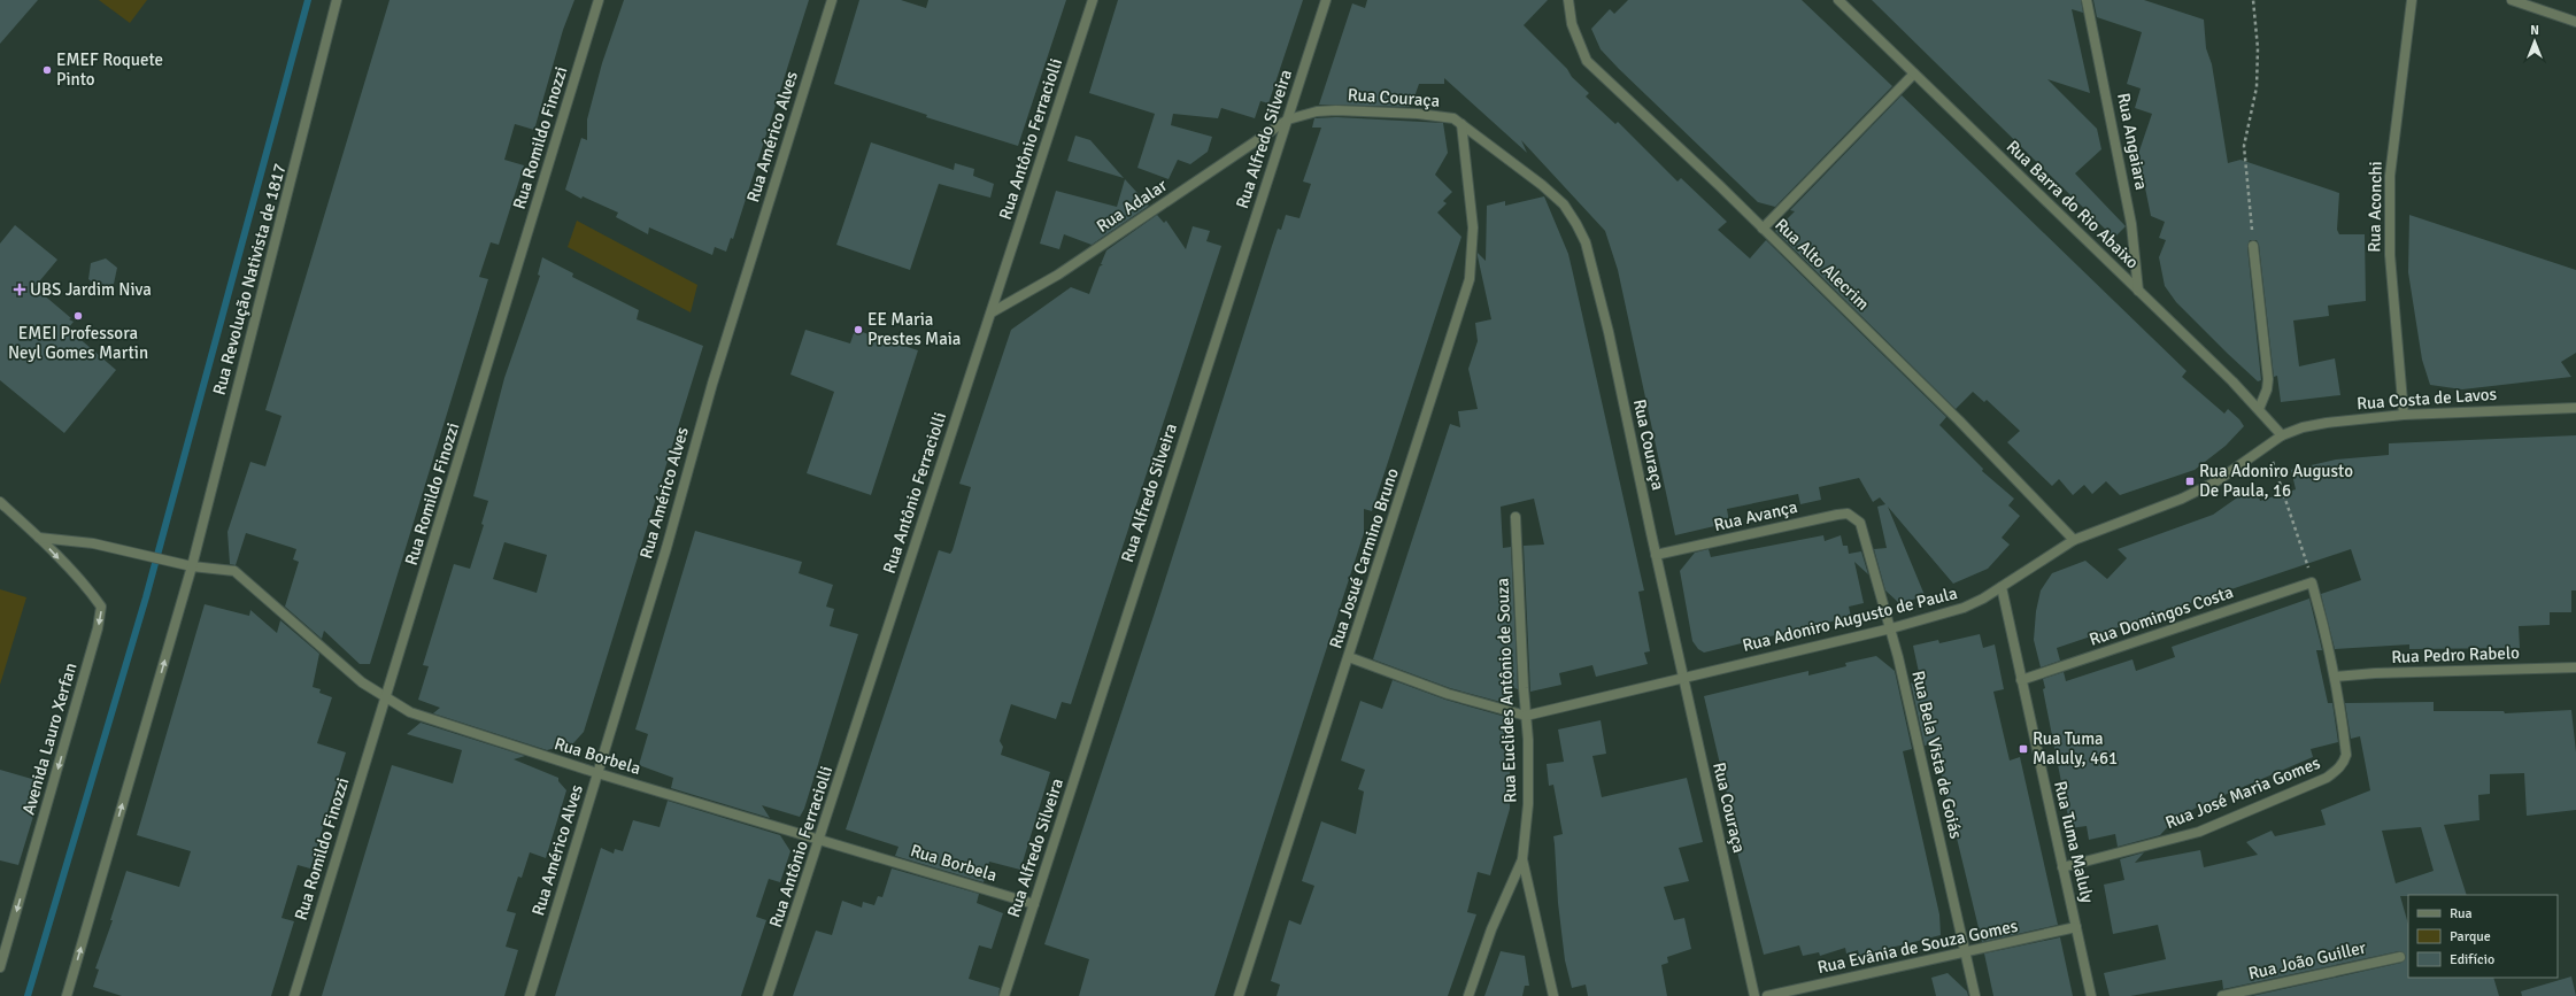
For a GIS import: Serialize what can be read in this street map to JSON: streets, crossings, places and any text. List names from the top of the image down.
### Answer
{
  "streets": {
    "street": [
      "Rua Couraça",
      "Rua Américo Alves",
      "Rua Romildo Finozzi",
      "Rua Antônio Ferraciolli",
      "Rua Alfredo Silveira",
      "Rua Angaiara",
      "Rua Barra do Rio Abaixo",
      "Rua Adalar",
      "Rua Aconchi",
      "Rua Alto Alecrim",
      "Rua Revolução Nativista de 1817",
      "Rua Costa de Lavos",
      "Rua Avança",
      "Rua Josué Carmino Bruno",
      "Rua Domingos Costa",
      "Rua Adoniro Augusto de Paula",
      "Rua Pedro Rabelo",
      "Rua Euclides Antônio de Souza",
      "Avenida Lauro Xerfan",
      "Rua Bela Vista de Goiás",
      "Rua Borbela",
      "Rua José Maria Gomes",
      "Rua Tuma Maluly",
      "Rua Evânia de Souza Gomes",
      "Rua João Guiller"
    ]
  },
  "crossings": [
    ["Rua Couraça", "Rua Alfredo Silveira"],
    ["Rua Couraça", "Rua Adalar"],
    ["Rua Couraça", "Rua Avança"],
    ["Rua Couraça", "Rua Josué Carmino Bruno"],
    ["Rua Couraça", "Rua Adoniro Augusto de Paula"],
    ["Rua Américo Alves", "Rua Borbela"],
    ["Rua Romildo Finozzi", "Rua Borbela"],
    ["Rua Antônio Ferraciolli", "Rua Adalar"],
    ["Rua Antônio Ferraciolli", "Rua Borbela"],
    ["Rua Alfredo Silveira", "Rua Adalar"],
    ["Rua Alfredo Silveira", "Rua Borbela"],
    ["Rua Angaiara", "Rua Barra do Rio Abaixo"],
    ["Rua Barra do Rio Abaixo", "Rua Costa de Lavos"],
    ["Rua Barra do Rio Abaixo", "Rua Adoniro Augusto de Paula"],
    ["Rua Aconchi", "Rua Costa de Lavos"],
    ["Rua Alto Alecrim", "Rua Adoniro Augusto de Paula"],
    ["Rua Revolução Nativista de 1817", "Rua Borbela"],
    ["Rua Costa de Lavos", "Rua Adoniro Augusto de Paula"],
    ["Rua Avança", "Rua Bela Vista de Goiás"],
    ["Rua Domingos Costa", "Rua Tuma Maluly"],
    ["Rua Adoniro Augusto de Paula", "Rua Euclides Antônio de Souza"],
    ["Rua Adoniro Augusto de Paula", "Rua Bela Vista de Goiás"],
    ["Rua Adoniro Augusto de Paula", "Rua Tuma Maluly"],
    ["Rua Pedro Rabelo", "Rua José Maria Gomes"],
    ["Avenida Lauro Xerfan", "Rua Borbela"],
    ["Rua Bela Vista de Goiás", "Rua Evânia de Souza Gomes"],
    ["Rua José Maria Gomes", "Rua Tuma Maluly"],
    ["Rua Tuma Maluly", "Rua Evânia de Souza Gomes"]
  ],
  "places": {
    "other": ["EMEF Roquete Pinto", "EMEI Professora Neyl Gomes Martin", "EE Maria Prestes Maia"],
    "health": ["UBS Jardim Niva"],
    "transit": ["Rua Adoniro Augusto De Paula, 16", "Rua Tuma Maluly, 461"]
  },
  "legend": ["Rua", "Parque", "Edifício"],
  "north": "top"
}
